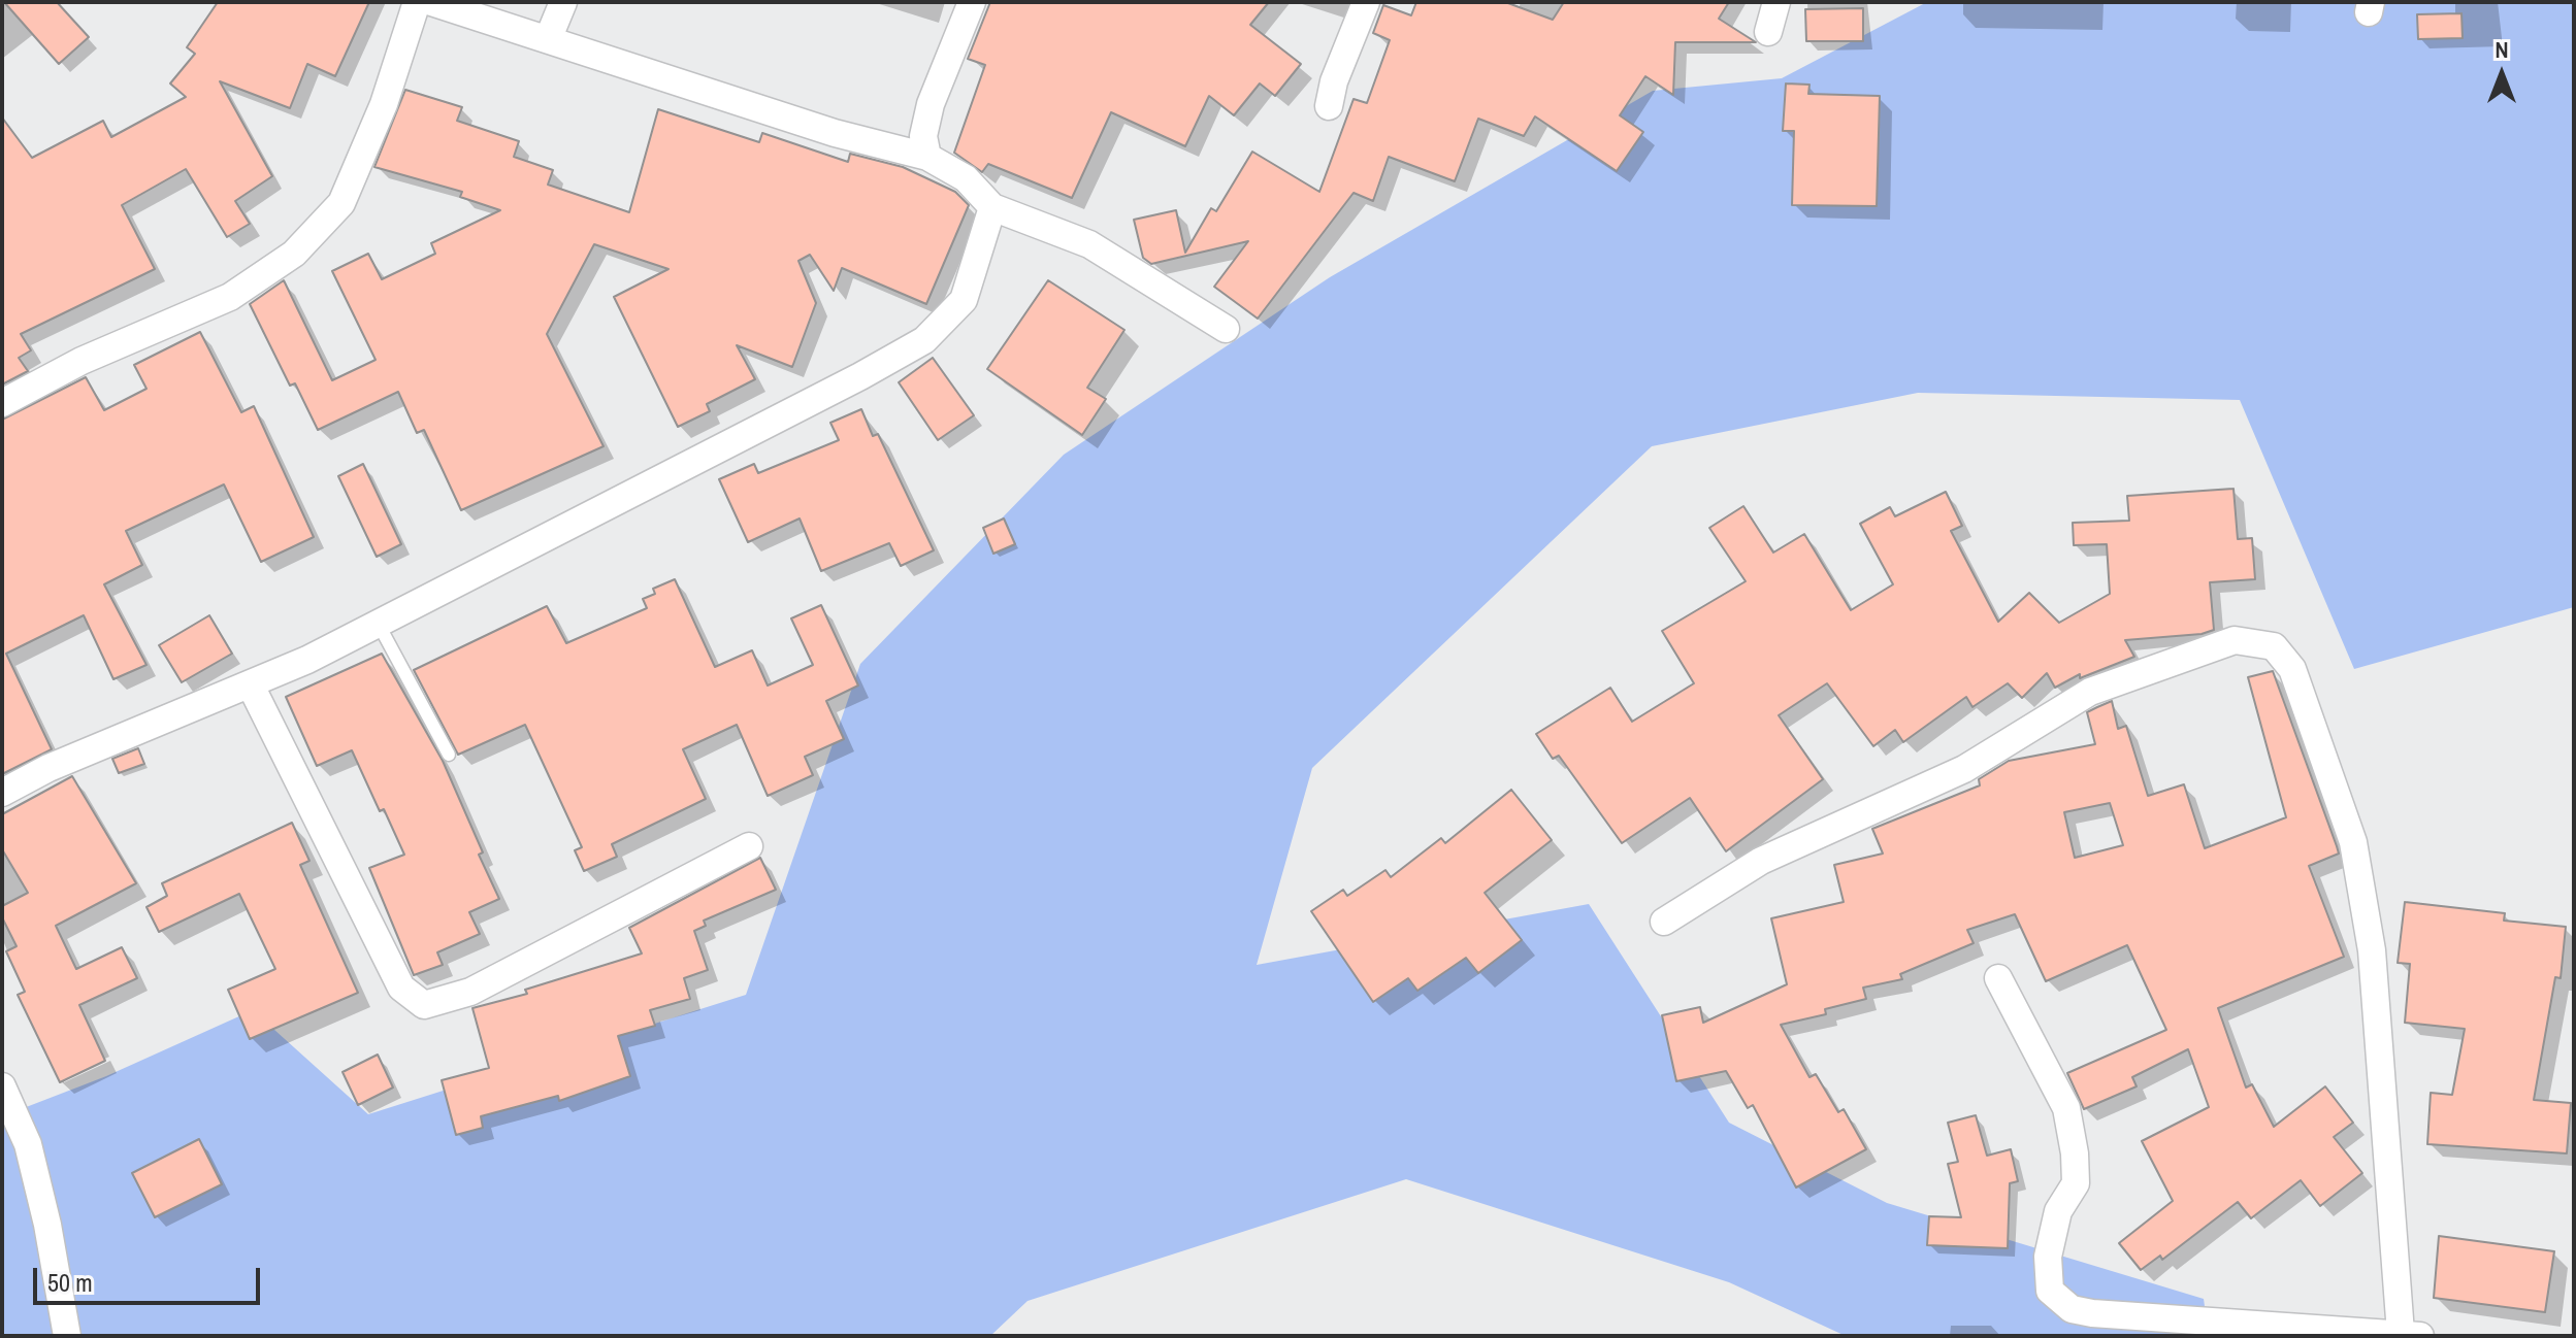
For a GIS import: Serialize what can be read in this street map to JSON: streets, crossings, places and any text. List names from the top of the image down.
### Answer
{
  "scale_bar": "50 m",
  "north": "top"
}
